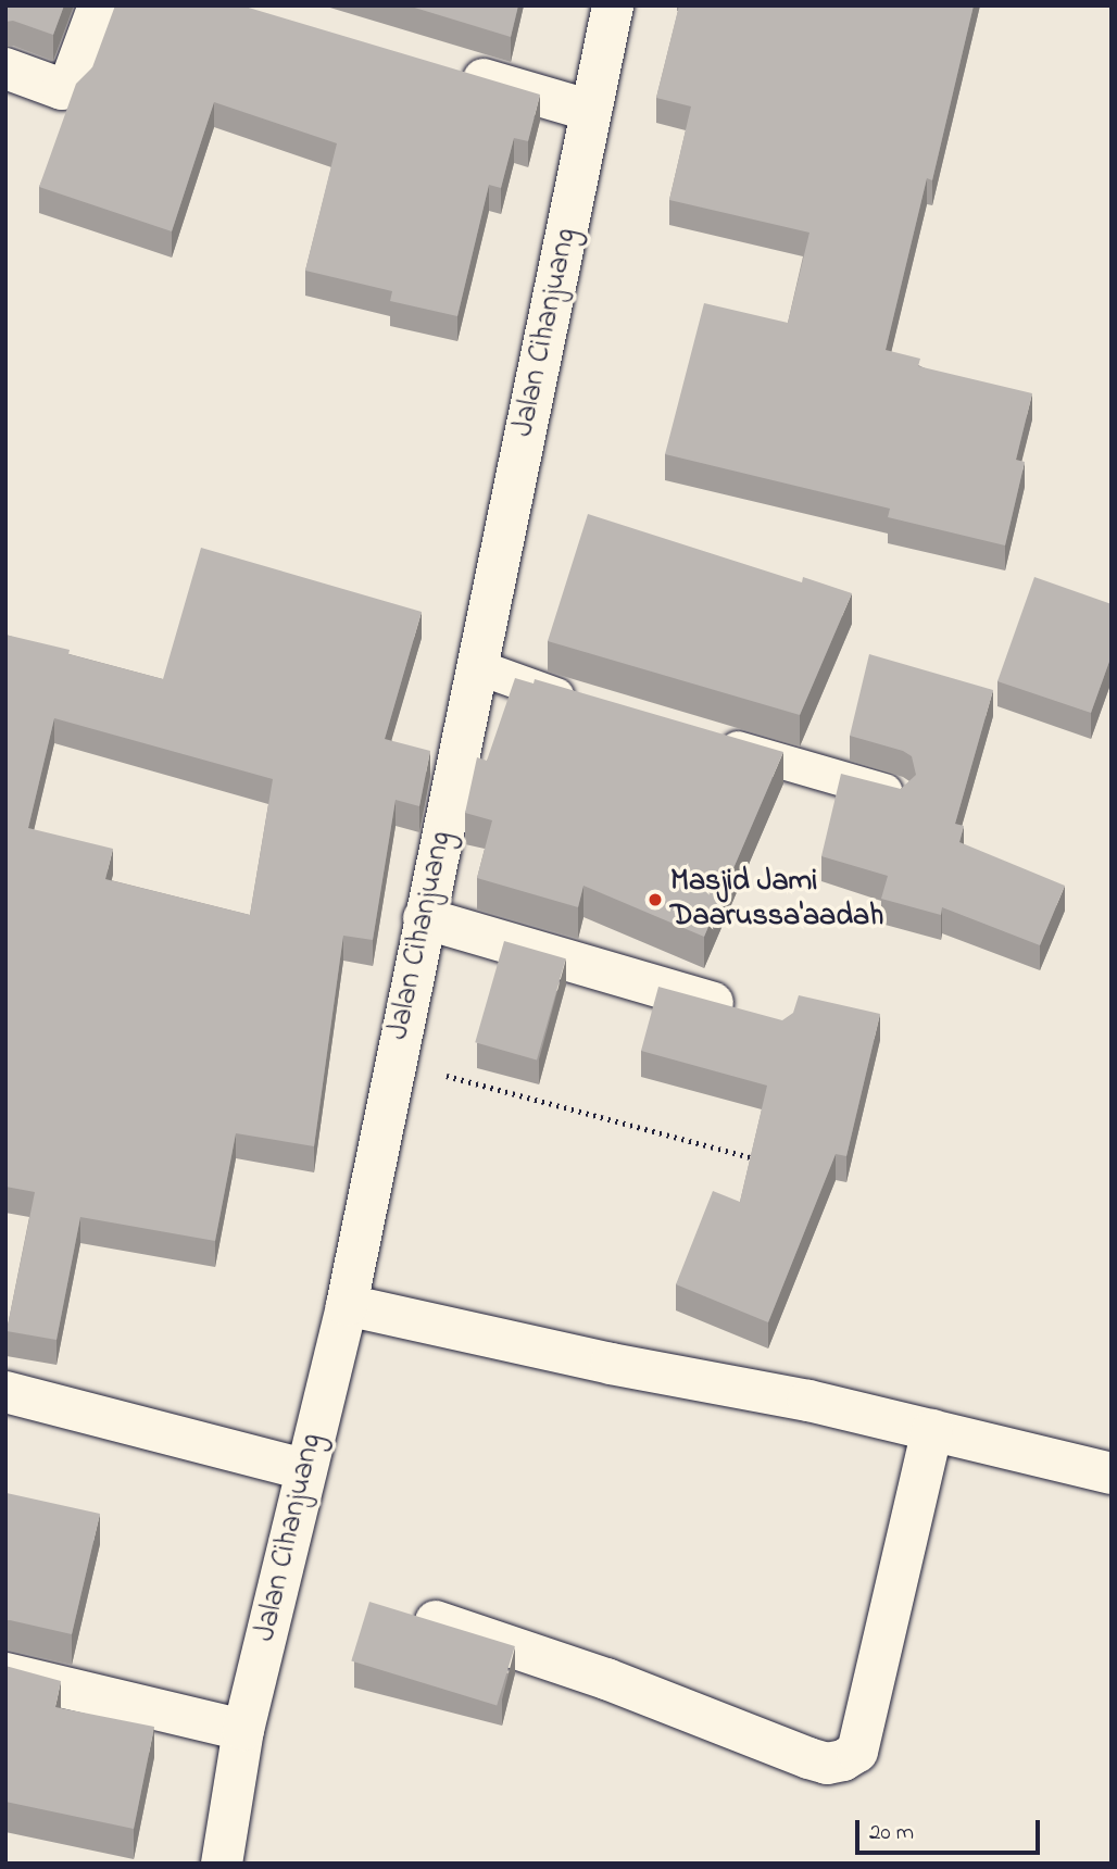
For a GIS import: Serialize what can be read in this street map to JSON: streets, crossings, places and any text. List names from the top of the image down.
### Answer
{
  "streets": {
    "street": ["Jalan Cihanjuang"]
  },
  "places": ["Masjid Jami Daarussa'aadah"],
  "scale_bar": "20 m"
}
